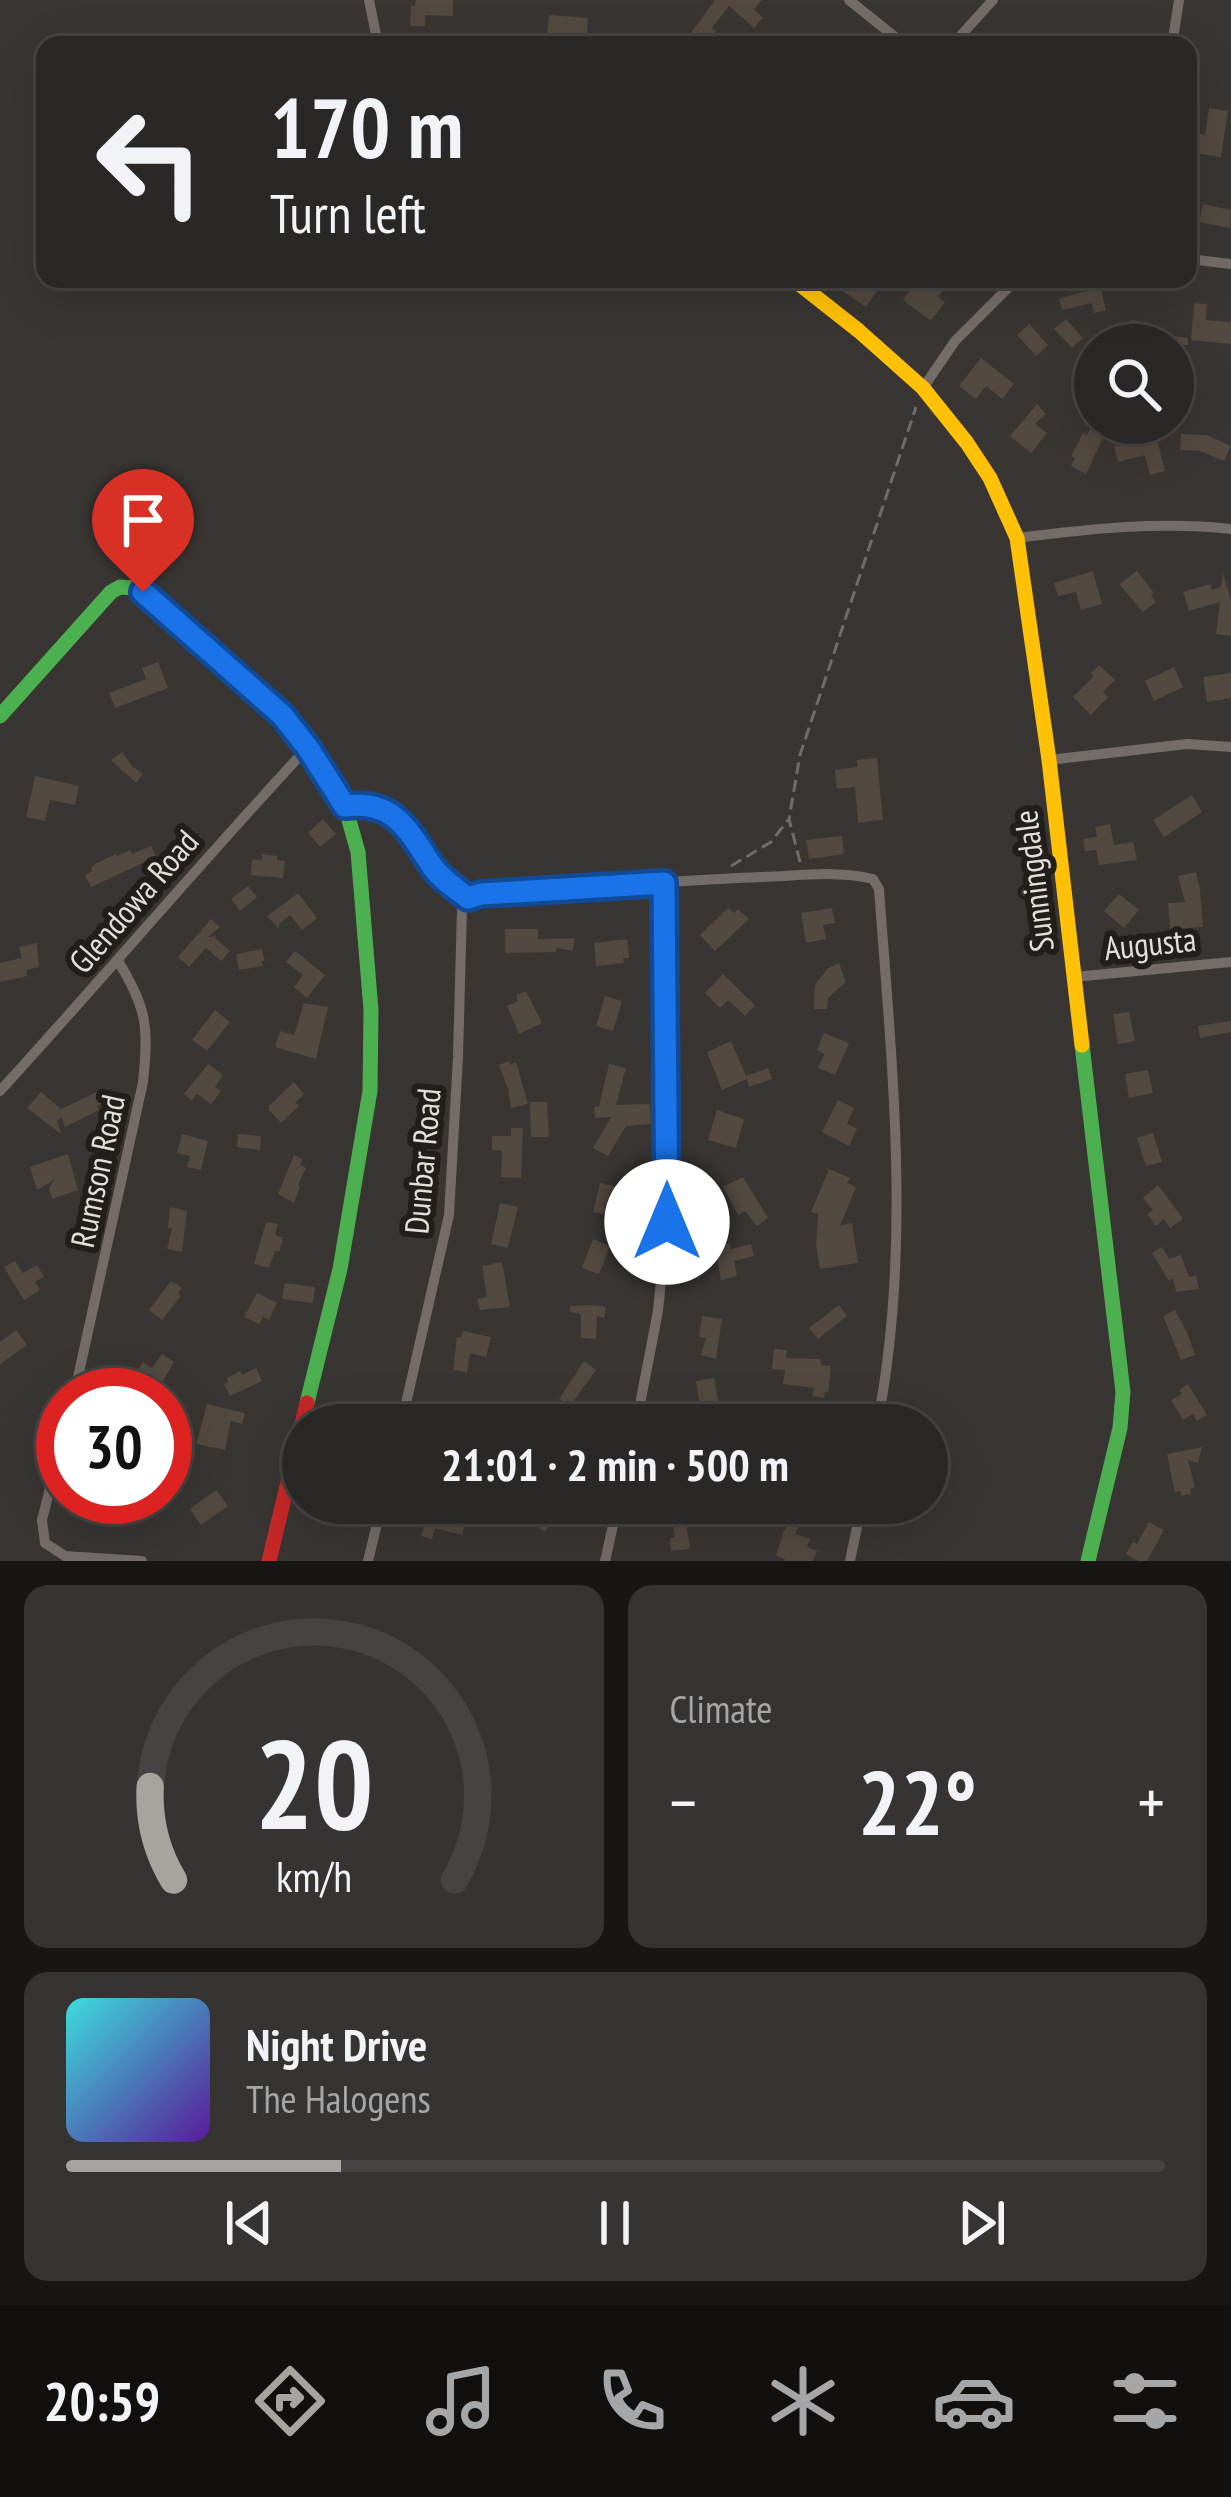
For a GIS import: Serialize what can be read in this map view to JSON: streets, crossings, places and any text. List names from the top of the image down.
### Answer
{
  "streets": {
    "street": [
      "Sunningdale",
      "Glendowa Road",
      "Augusta",
      "Dunbar Road",
      "Rumson Road"
    ]
  },
  "crossings": [
    ["Sunningdale", "Augusta"],
    ["Glendowa Road", "Rumson Road"]
  ],
  "page": {
    "turn": ["170 m", "Turn left"],
    "limit": "30",
    "trip": "21:01 · 2 min · 500 m",
    "tile": "Climate",
    "heat": ["−", "22°", "+"],
    "song": ["Night Drive", "The Halogens"],
    "tabs": "20:59",
    "gauge": ["20", "km/h"]
  }
}
